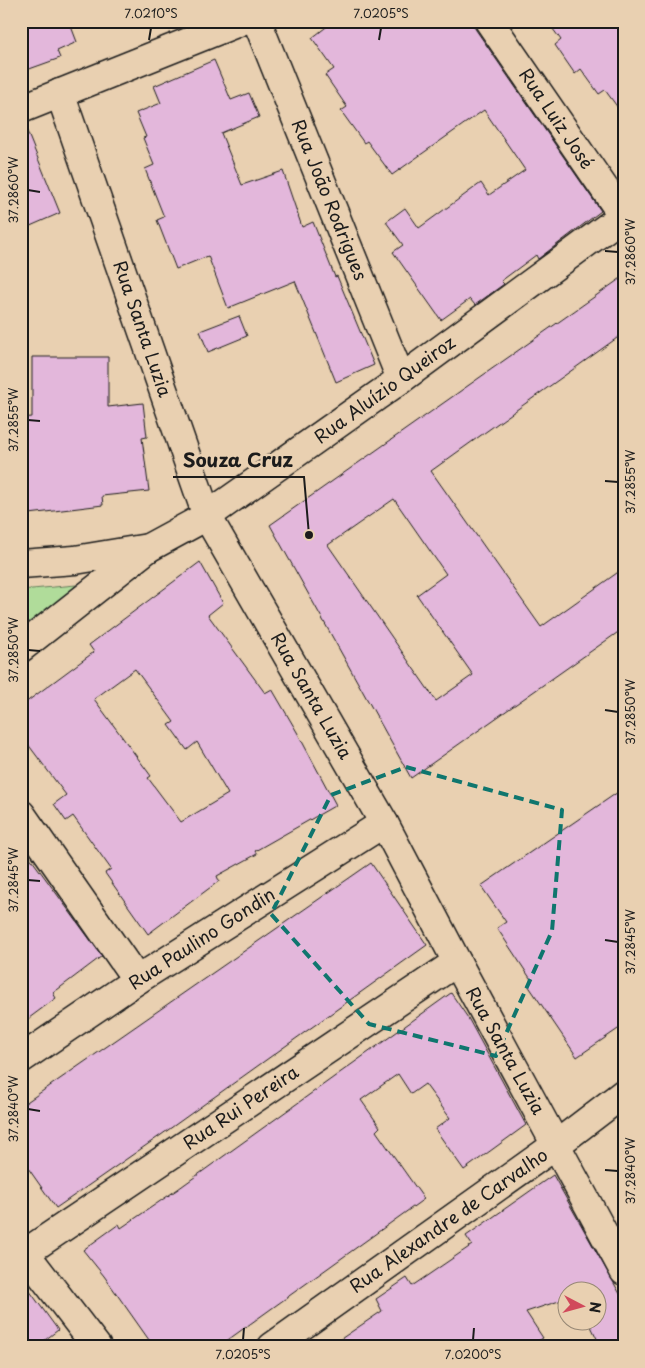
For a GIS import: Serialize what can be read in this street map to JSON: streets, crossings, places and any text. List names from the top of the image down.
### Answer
{
  "streets": {
    "street": [
      "Rua Luiz José",
      "Rua João Rodrigues",
      "Rua Santa Luzia",
      "Rua Aluízio Queiroz",
      "Rua Paulino Gondin",
      "Rua Rui Pereira",
      "Rua Alexandre de Carvalho"
    ]
  },
  "crossings": [
    ["Rua Luiz José", "Rua Aluízio Queiroz"],
    ["Rua João Rodrigues", "Rua Aluízio Queiroz"],
    ["Rua Santa Luzia", "Rua Aluízio Queiroz"],
    ["Rua Santa Luzia", "Rua Paulino Gondin"],
    ["Rua Santa Luzia", "Rua Rui Pereira"],
    ["Rua Santa Luzia", "Rua Alexandre de Carvalho"]
  ],
  "places": ["Souza Cruz"],
  "north": "right",
  "coordinates": [
    "7.0210°S",
    "7.0205°S",
    "37.2860°W",
    "37.2855°W",
    "37.2850°W",
    "37.2845°W",
    "37.2840°W",
    "7.0200°S"
  ]
}
